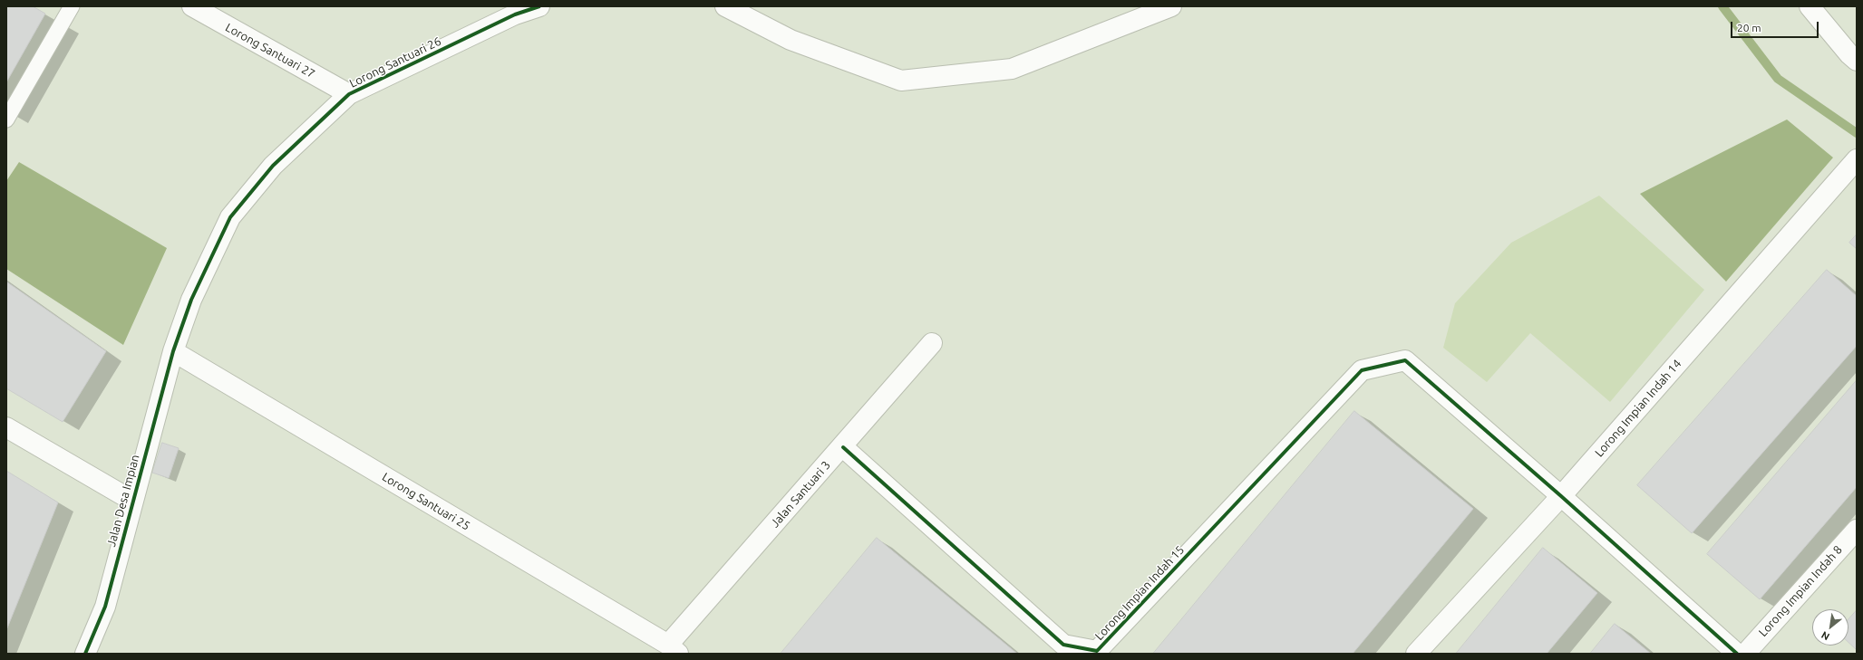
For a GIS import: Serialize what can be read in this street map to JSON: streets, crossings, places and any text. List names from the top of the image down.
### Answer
{
  "streets": {
    "street": [
      "Lorong Santuari 27",
      "Lorong Santuari 26",
      "Lorong Impian Indah 14",
      "Jalan Santuari 3",
      "Jalan Desa Impian",
      "Lorong Santuari 25",
      "Lorong Impian Indah 8",
      "Lorong Impian Indah 15"
    ]
  },
  "crossings": [
    ["Lorong Santuari 27", "Lorong Santuari 26"],
    ["Lorong Santuari 26", "Jalan Desa Impian"],
    ["Lorong Santuari 26", "Lorong Santuari 25"],
    ["Lorong Impian Indah 14", "Lorong Impian Indah 15"],
    ["Jalan Santuari 3", "Lorong Santuari 25"],
    ["Jalan Santuari 3", "Lorong Impian Indah 15"],
    ["Jalan Desa Impian", "Lorong Santuari 25"]
  ],
  "scale_bar": "20 m",
  "north": "bottom left"
}
